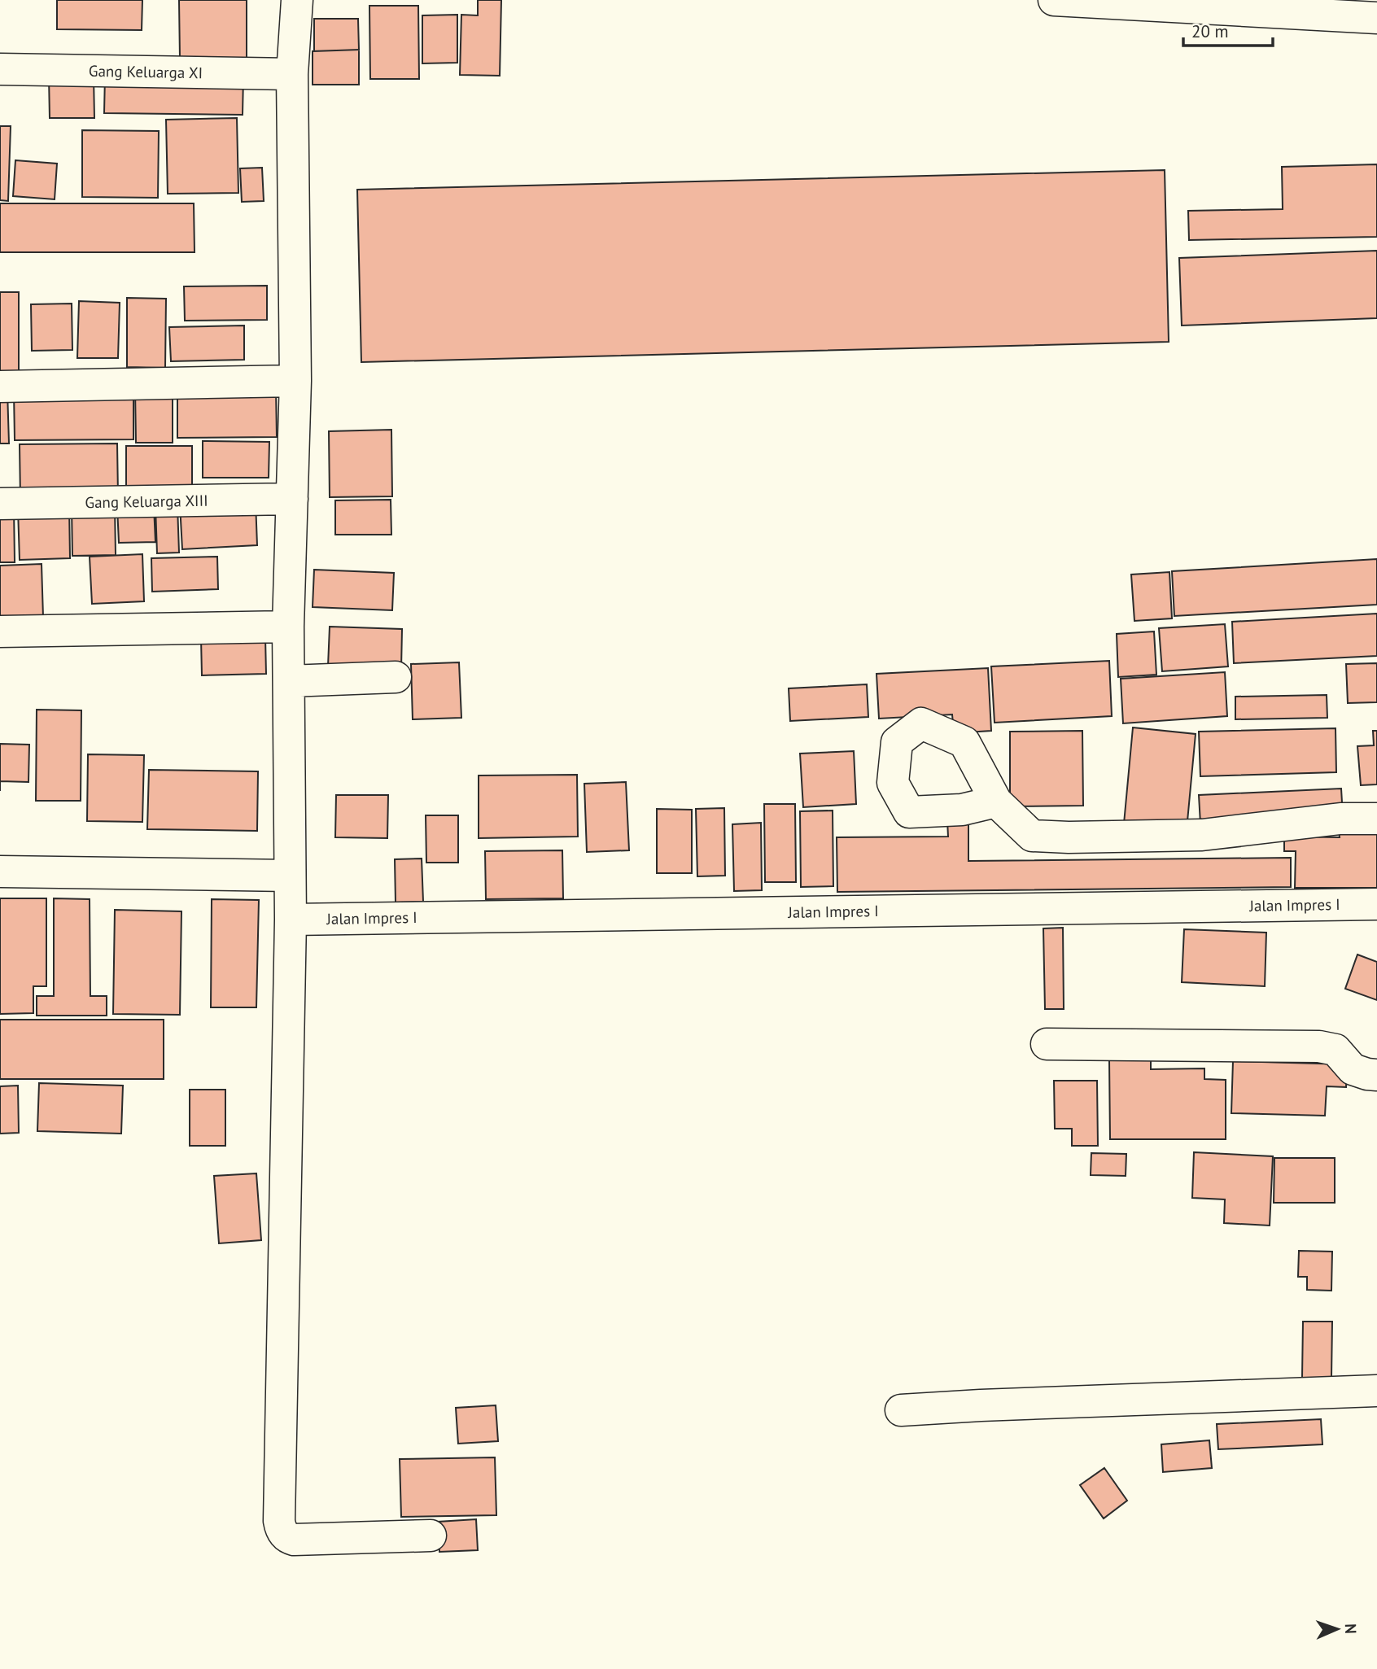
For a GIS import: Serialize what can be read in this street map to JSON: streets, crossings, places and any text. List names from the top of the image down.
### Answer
{
  "streets": {
    "street": ["Gang Keluarga XI", "Gang Keluarga XIII", "Jalan Impres I"]
  },
  "scale_bar": "20 m",
  "north": "right"
}
